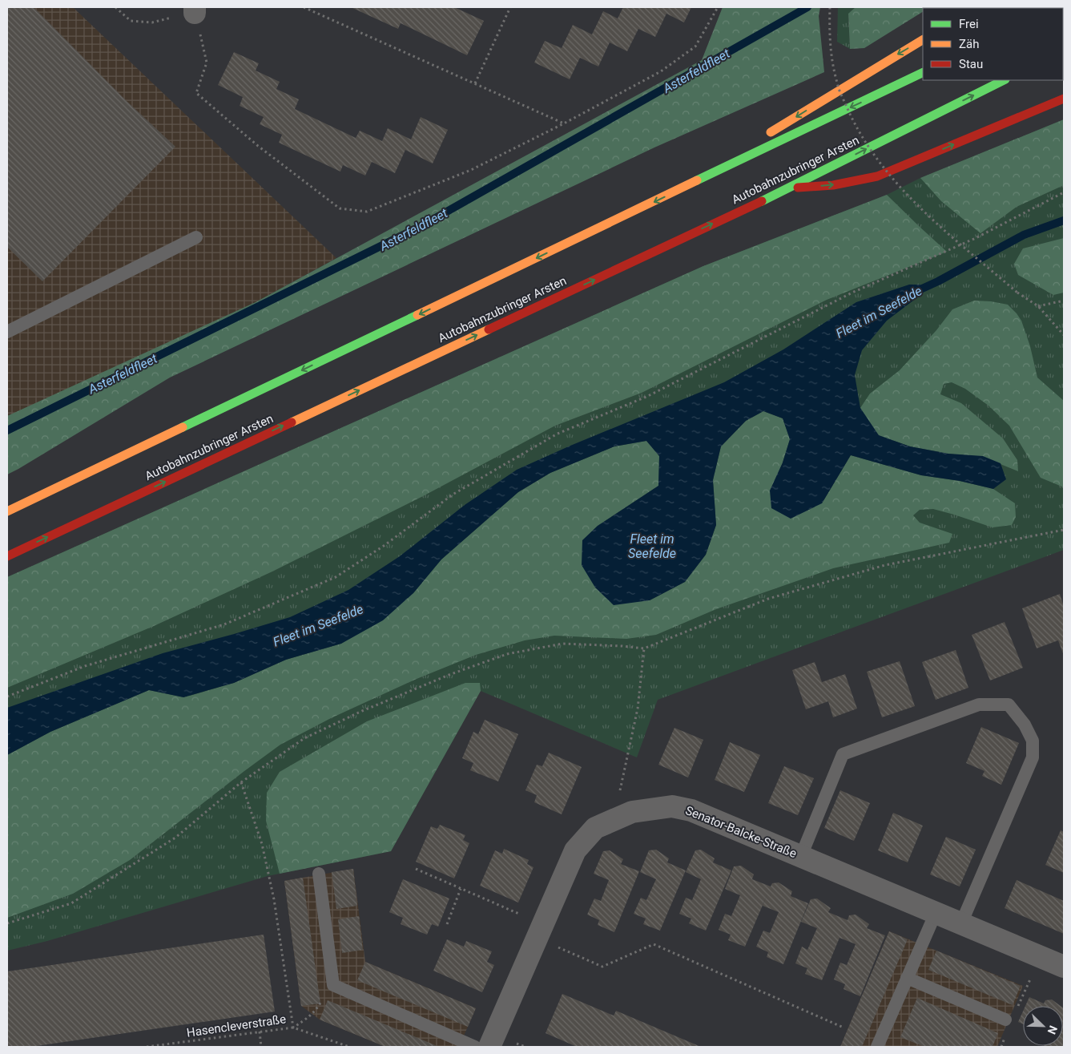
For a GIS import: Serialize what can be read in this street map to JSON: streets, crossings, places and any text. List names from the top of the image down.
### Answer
{
  "streets": {
    "highway": ["Autobahnzubringer Arsten"],
    "street": ["Senator-Balcke-Straße"],
    "path": ["Hasencleverstraße"]
  },
  "water": ["Asterfeldfleet", "Fleet im Seefelde"],
  "legend": ["Frei", "Zäh", "Stau"],
  "north": "bottom right"
}
